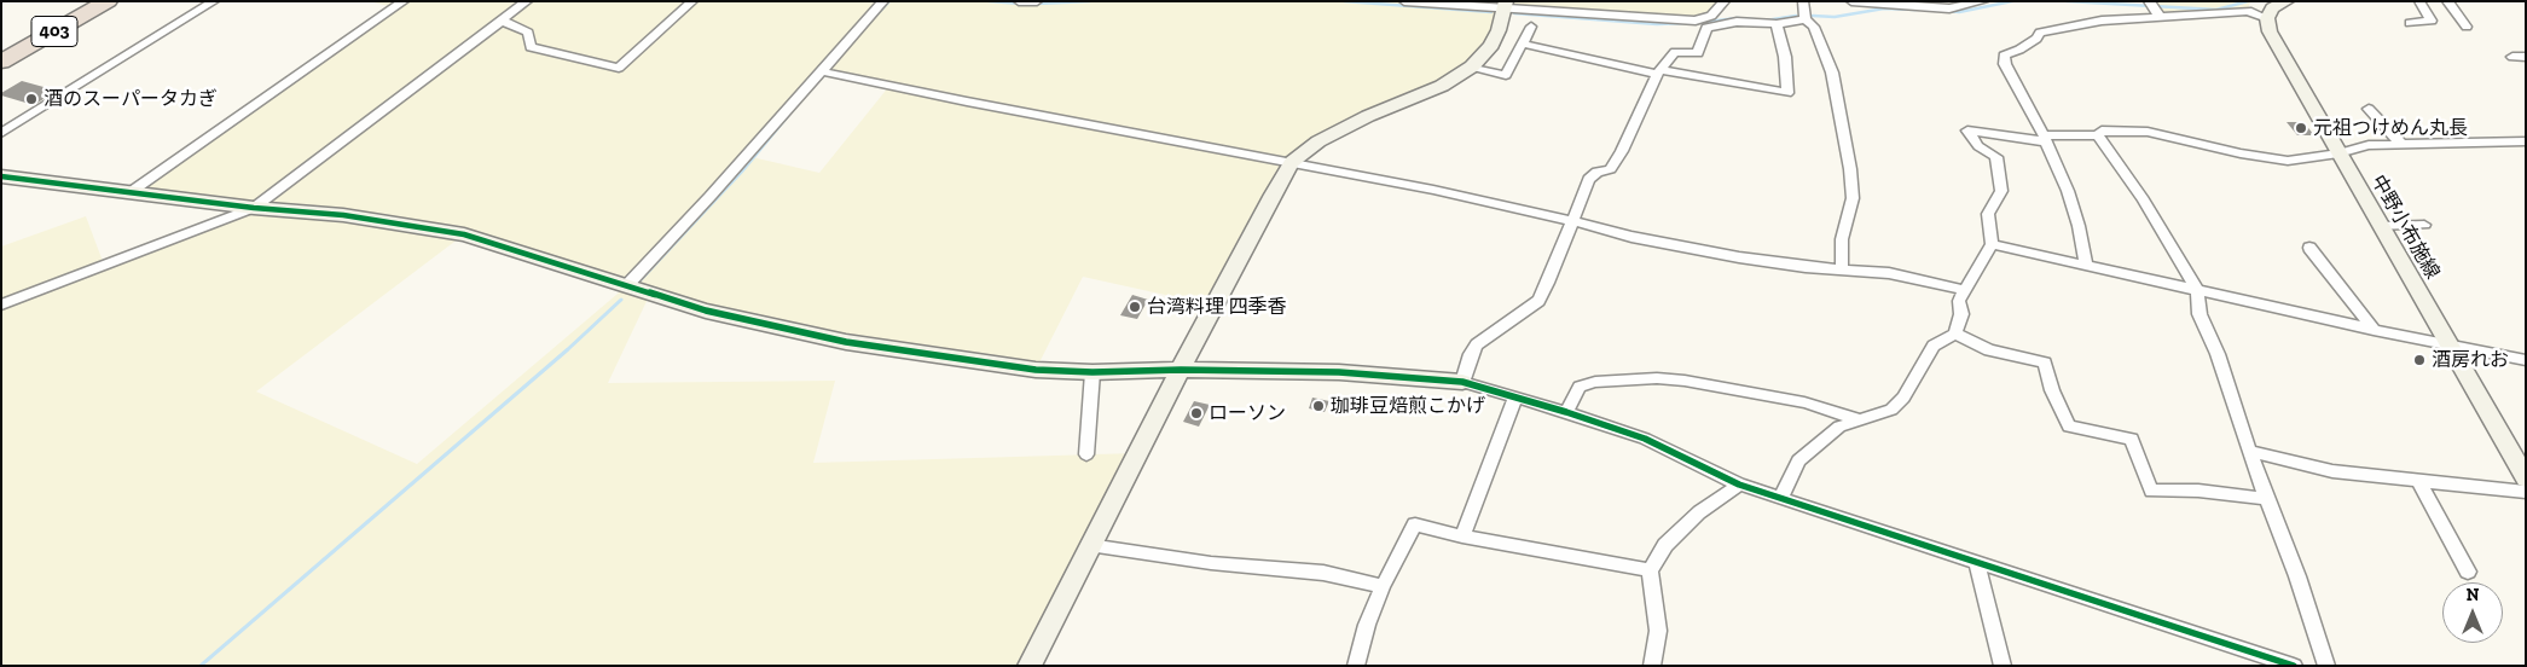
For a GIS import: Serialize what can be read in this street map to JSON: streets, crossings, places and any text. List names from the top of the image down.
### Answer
{
  "streets": {
    "highway": ["403"],
    "street": ["中野小布施線"]
  },
  "places": [
    "酒のスーパータカぎ",
    "元祖つけめん丸長",
    "台湾料理 四季香",
    "酒房れお",
    "珈琲豆焙煎こかげ",
    "ローソン"
  ],
  "north": "top"
}
